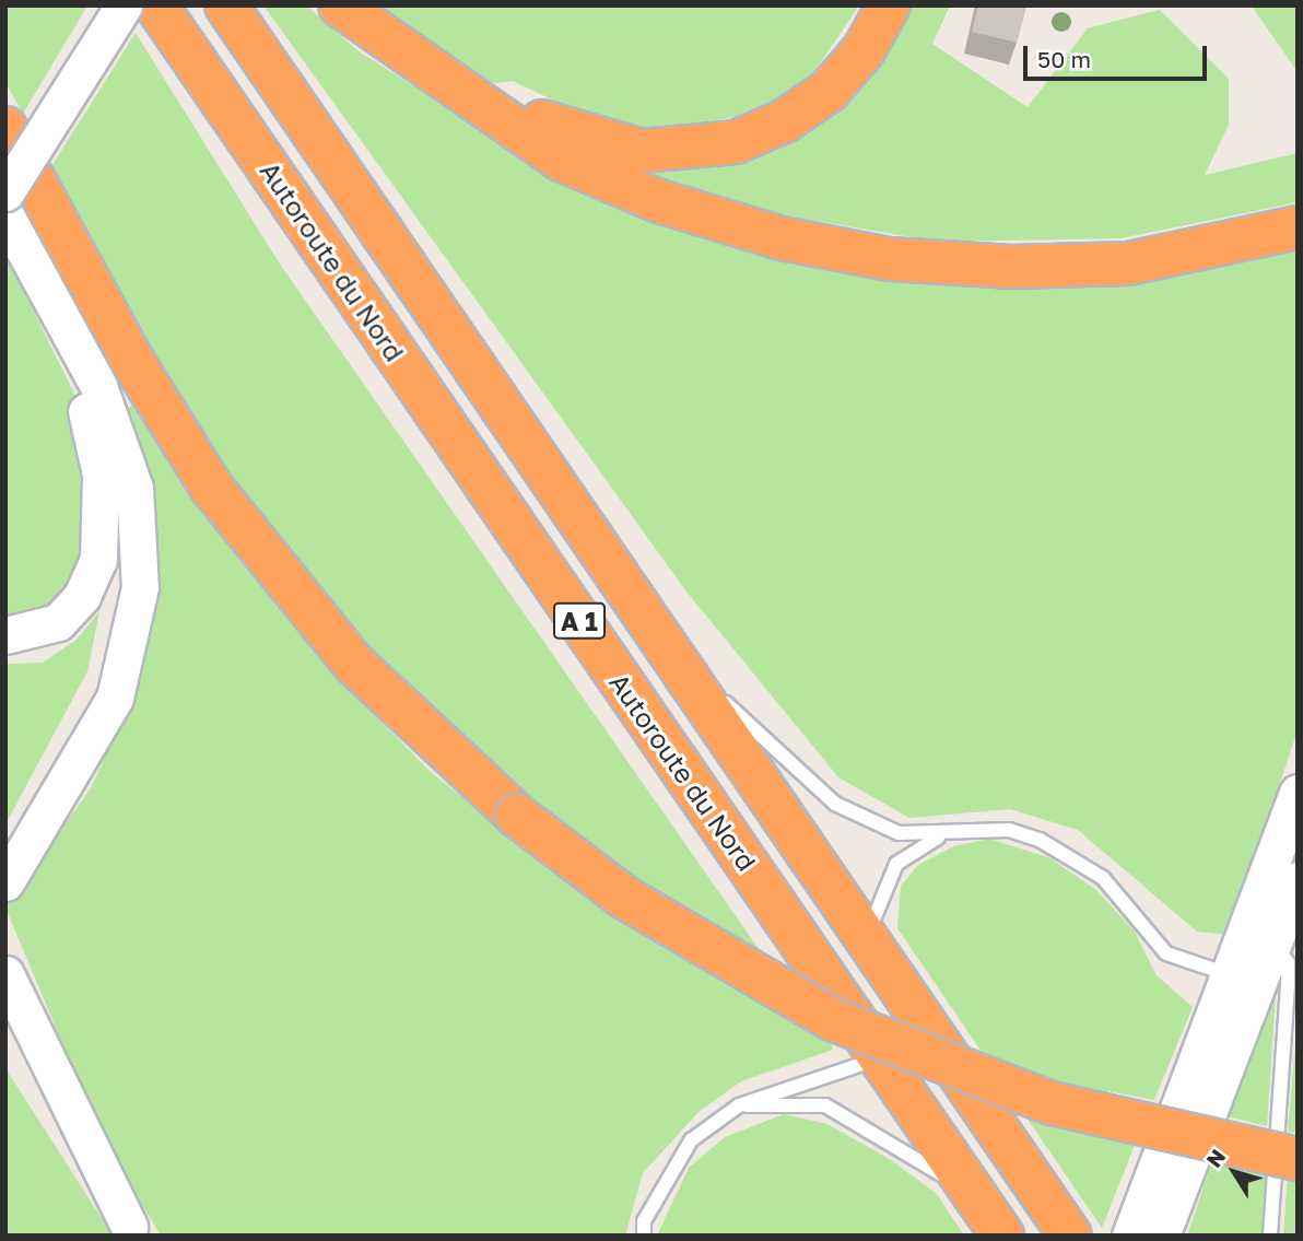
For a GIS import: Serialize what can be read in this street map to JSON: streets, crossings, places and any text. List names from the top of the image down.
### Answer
{
  "streets": {
    "highway": ["Autoroute du Nord", "A 1"]
  },
  "scale_bar": "50 m",
  "north": "top left"
}
